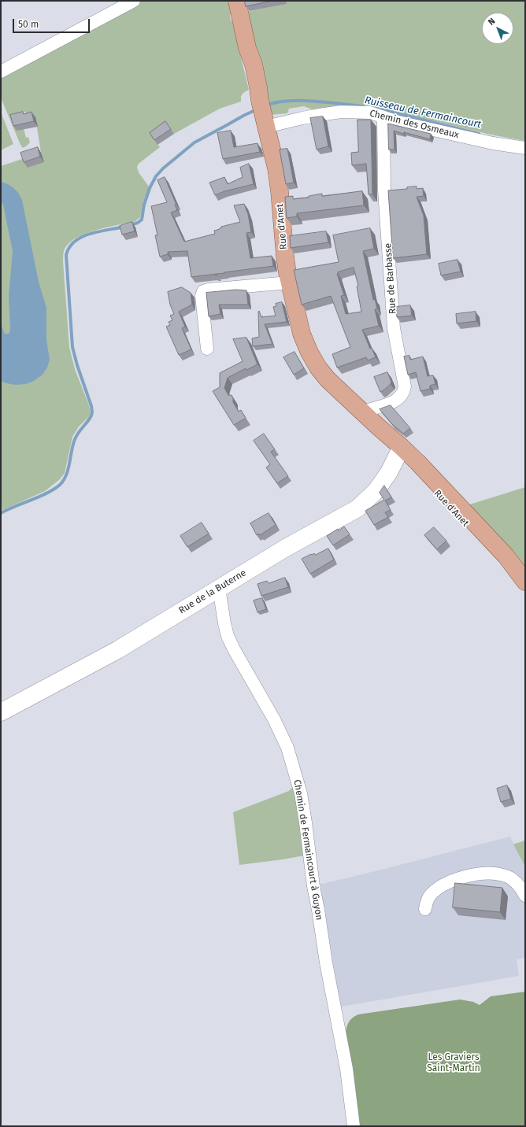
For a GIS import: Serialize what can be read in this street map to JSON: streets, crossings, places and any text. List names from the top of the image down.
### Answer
{
  "streets": {
    "main road": ["Rue d'Anet"],
    "street": [
      "Chemin des Osmeaux",
      "Rue de Barbasse",
      "Rue de la Buterne",
      "Chemin de Fermaincourt à Guyon"
    ]
  },
  "crossings": [
    ["Chemin des Osmeaux", "Rue d'Anet"],
    ["Chemin des Osmeaux", "Rue de Barbasse"],
    ["Rue d'Anet", "Rue de Barbasse"],
    ["Rue d'Anet", "Rue de la Buterne"],
    ["Rue de la Buterne", "Chemin de Fermaincourt à Guyon"]
  ],
  "water": ["Ruisseau de Fermaincourt"],
  "parks": ["Les Graviers Saint-Martin"],
  "scale_bar": "50 m",
  "north": "top left"
}
